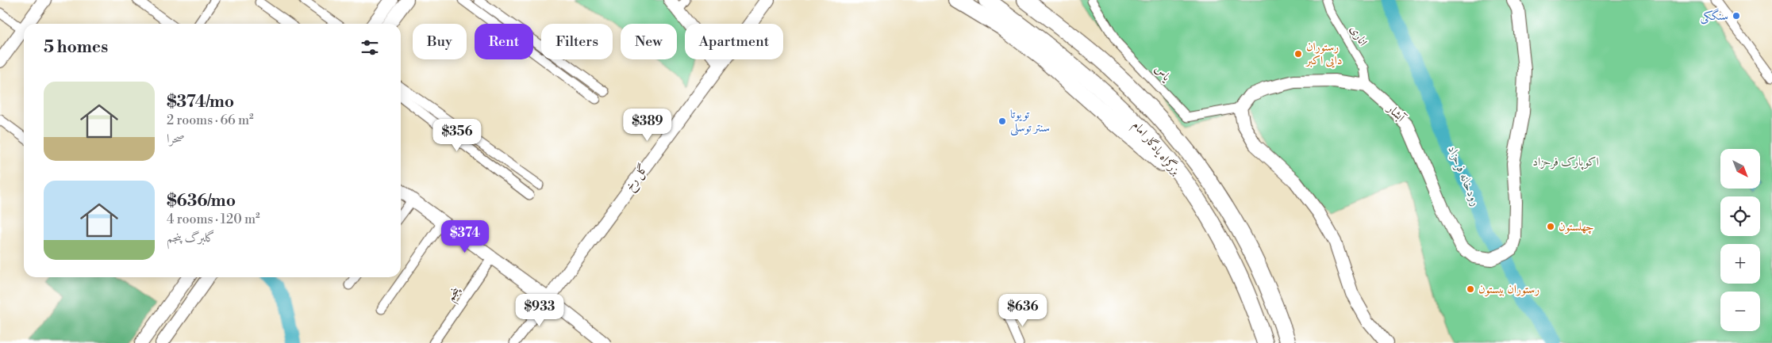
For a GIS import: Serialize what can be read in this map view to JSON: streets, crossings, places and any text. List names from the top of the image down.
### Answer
{
  "streets": {
    "highway": ["بزرگراه یادگار امام"],
    "street": [
      "اناری",
      "یاس",
      "آبشار",
      "گل رخ",
      "پنجم"
    ]
  },
  "crossings": [
    ["اناری", "آبشار"]
  ],
  "water": ["رودخانه فرحزاد"],
  "parks": ["اکوپارک فرحزاد"],
  "places": [
    "سنگکی",
    "رستوران دایی اکبر",
    "تویوتا سنتر توسلی",
    "چهلستون",
    "رستوران بیستون"
  ],
  "north": "bottom right",
  "page": {
    "chip": [
      "Buy",
      "Rent",
      "Filters",
      "New",
      "Apartment"
    ],
    "heading": "5 homes",
    "list": [
      {
        "name": "$374/mo",
        "note": "2 rooms · 66 m² · صحرا"
      },
      {
        "name": "$636/mo",
        "note": "4 rooms · 120 m² · گلبرگ پنجم"
      }
    ],
    "price": [
      "$389",
      "$356",
      "$374",
      "$933",
      "$636"
    ],
    "map_buttons": ["+", "−"]
  }
}
